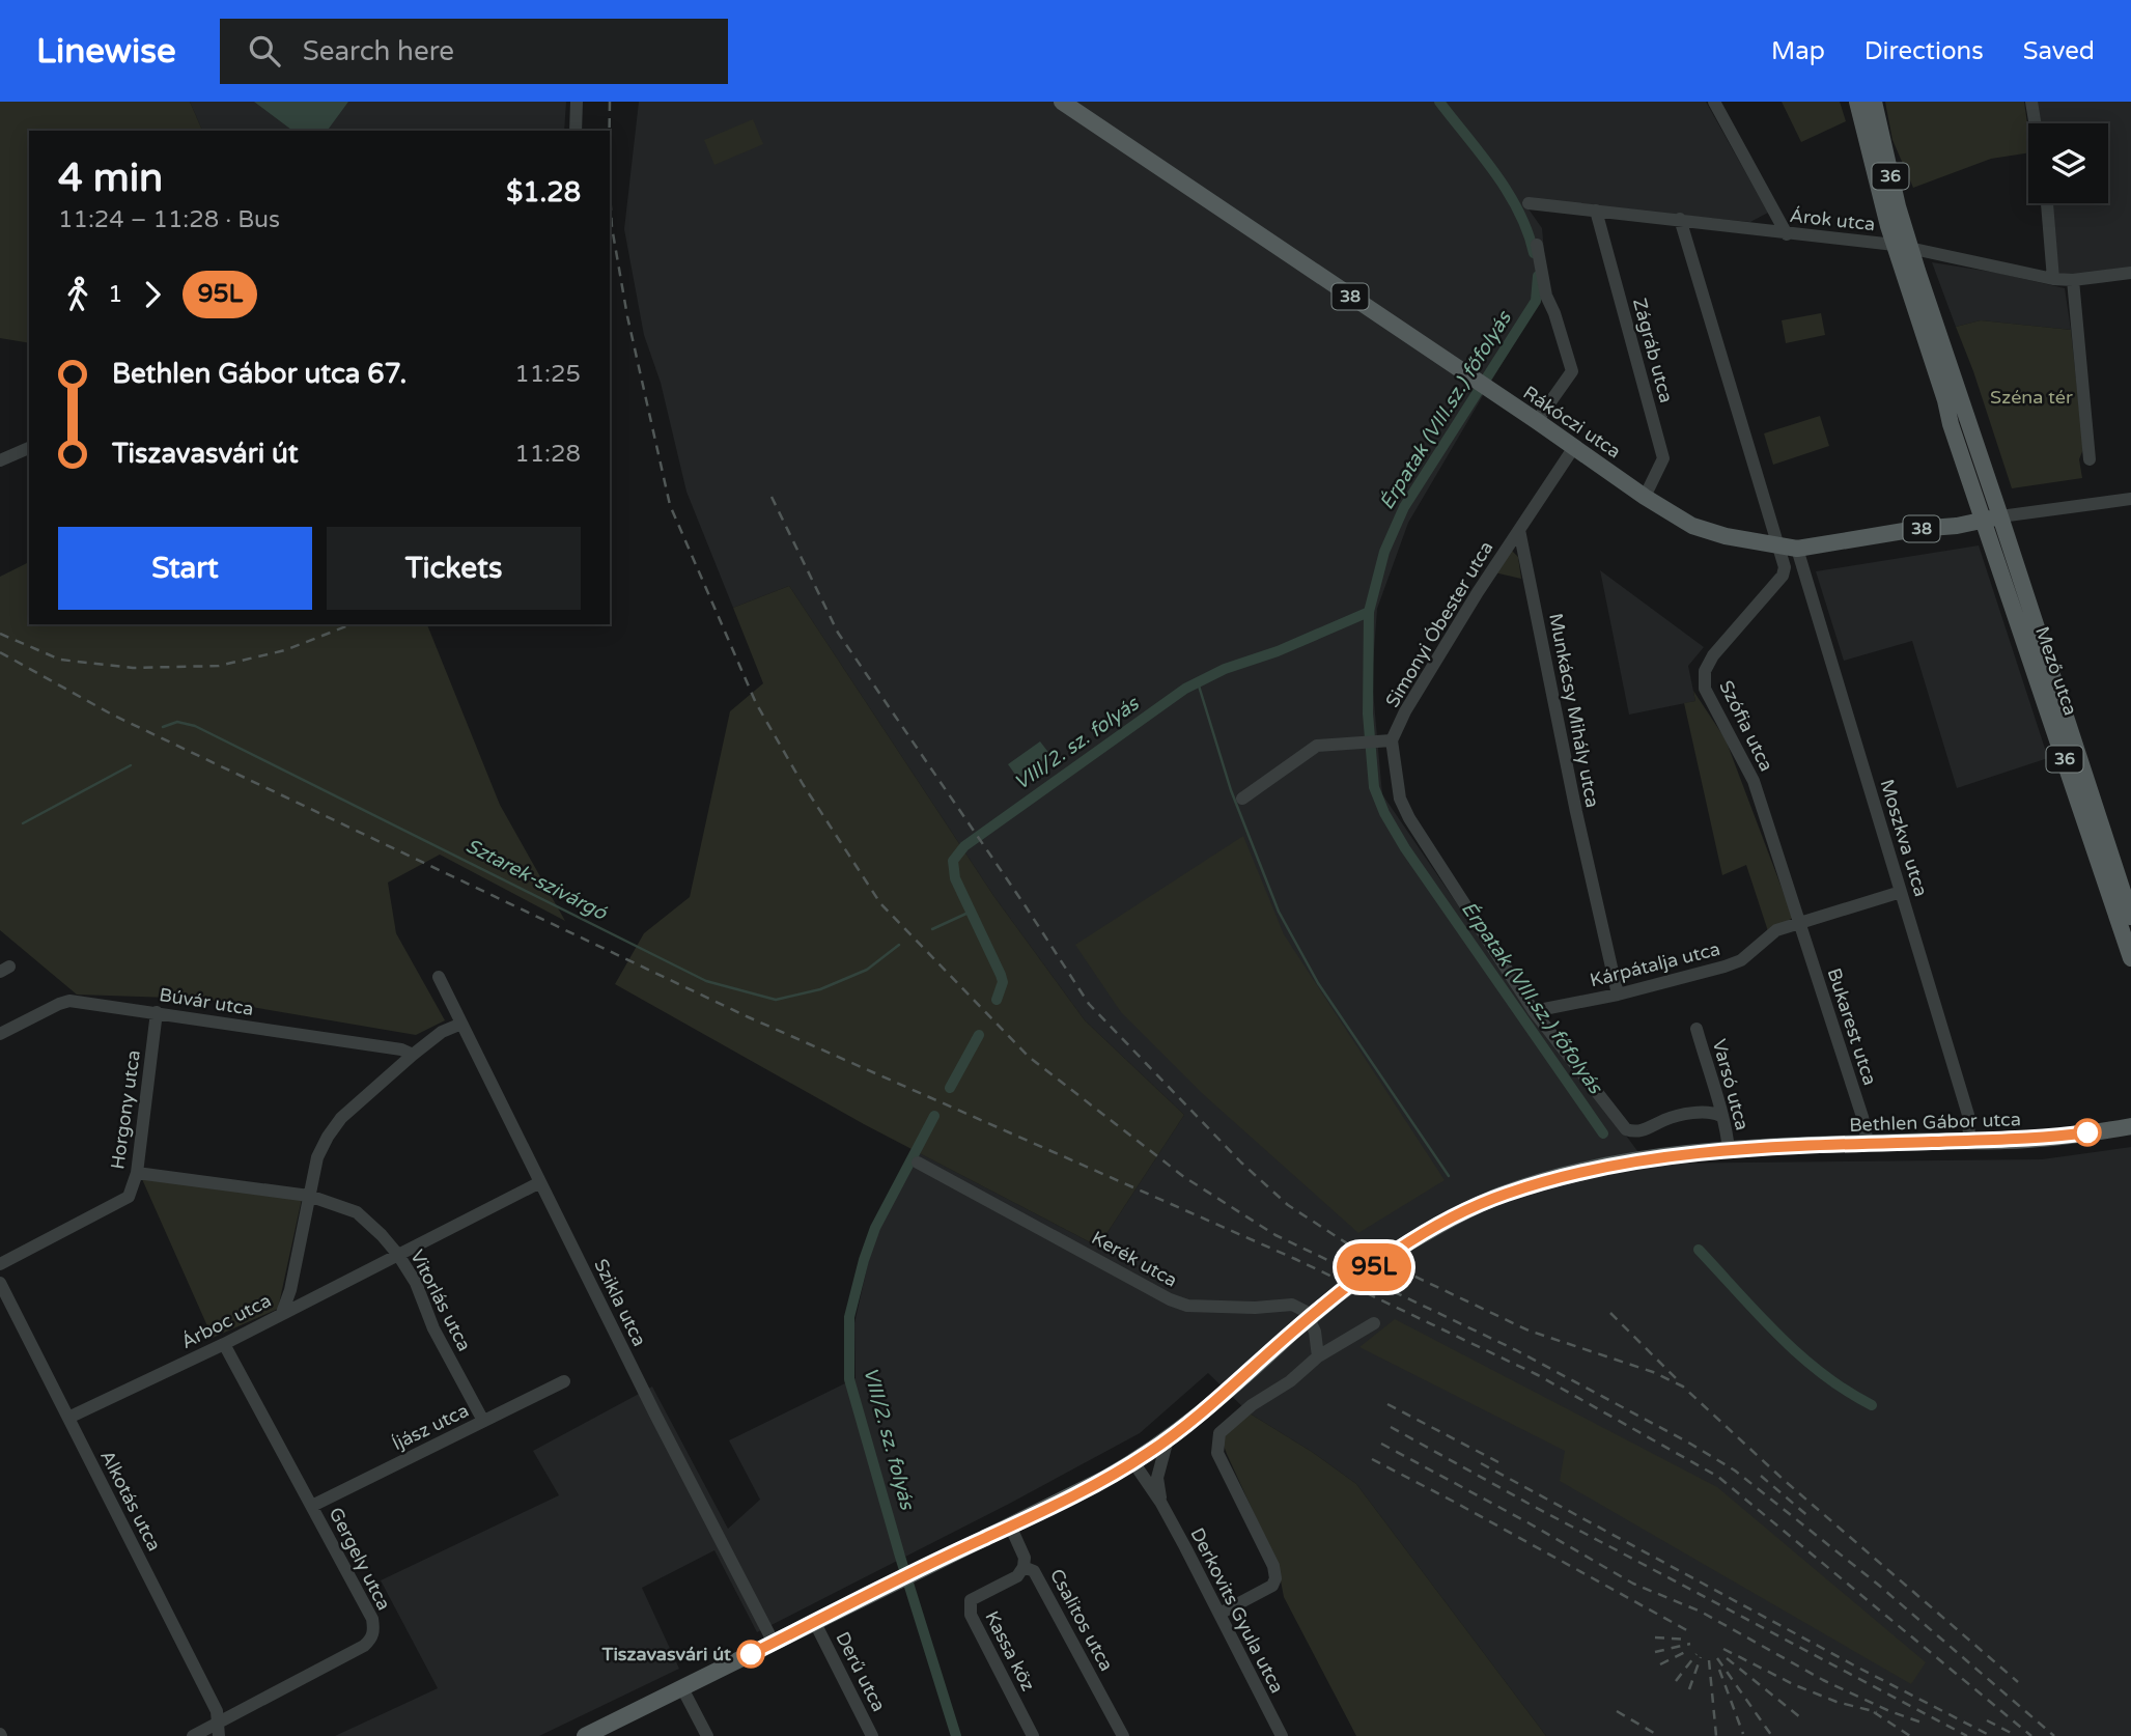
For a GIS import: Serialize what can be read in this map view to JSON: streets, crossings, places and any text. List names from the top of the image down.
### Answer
{
  "streets": {
    "main road": [
      "36",
      "38",
      "Rákóczi utca",
      "Mező utca",
      "Bethlen Gábor utca"
    ],
    "street": [
      "Árok utca",
      "Zágráb utca",
      "Simonyi Óbester utca",
      "Munkácsy Mihály utca",
      "Szófia utca",
      "Moszkva utca",
      "Kárpátalja utca",
      "Búvár utca",
      "Bukarest utca",
      "Varsó utca",
      "Horgony utca",
      "Kerék utca",
      "Vitorlás utca",
      "Szikla utca",
      "Árboc utca",
      "Íjász utca",
      "Alkotás utca",
      "Gergely utca",
      "Derkovits Gyula utca",
      "Csalitos utca",
      "Kassa köz",
      "Derű utca"
    ]
  },
  "crossings": [
    ["36", "Árok utca"],
    ["36", "Rákóczi utca"],
    ["36", "Mező utca"],
    ["Árok utca", "Zágráb utca"],
    ["Zágráb utca", "Rákóczi utca"],
    ["Rákóczi utca", "Mező utca"],
    ["Rákóczi utca", "Moszkva utca"],
    ["Simonyi Óbester utca", "Munkácsy Mihály utca"],
    ["Munkácsy Mihály utca", "Kárpátalja utca"],
    ["Szófia utca", "Kárpátalja utca"],
    ["Szófia utca", "Bukarest utca"],
    ["Moszkva utca", "Kárpátalja utca"],
    ["Moszkva utca", "Bethlen Gábor utca"],
    ["Kárpátalja utca", "Bukarest utca"],
    ["Búvár utca", "Horgony utca"],
    ["Bukarest utca", "Bethlen Gábor utca"],
    ["Varsó utca", "Bethlen Gábor utca"],
    ["Horgony utca", "Vitorlás utca"],
    ["Bethlen Gábor utca", "Derkovits Gyula utca"],
    ["Vitorlás utca", "Árboc utca"],
    ["Vitorlás utca", "Íjász utca"],
    ["Szikla utca", "Árboc utca"],
    ["Árboc utca", "Alkotás utca"],
    ["Árboc utca", "Gergely utca"],
    ["Íjász utca", "Gergely utca"],
    ["Alkotás utca", "Gergely utca"],
    ["Csalitos utca", "Kassa köz"]
  ],
  "water": ["Érpatak (VIII.sz.) főfolyás", "VIII/2. sz. folyás", "Sztarek-szivárgó"],
  "parks": ["Széna tér"],
  "places": ["Tiszavasvári út"],
  "lines": ["bus line 95L"],
  "page": {
    "header": "Linewise",
    "search": "Search here",
    "nav": ["Map", "Directions", "Saved"],
    "on_map": "95L",
    "heading": ["4 min", "11:24 – 11:28 · Bus", "$1.28"],
    "legs": ["1", "95L"],
    "list": [
      {
        "name": "Bethlen Gábor utca 67.",
        "value": "11:25"
      },
      {
        "name": "Tiszavasvári út",
        "value": "11:28"
      }
    ],
    "buttons": ["Start", "Tickets"]
  }
}
